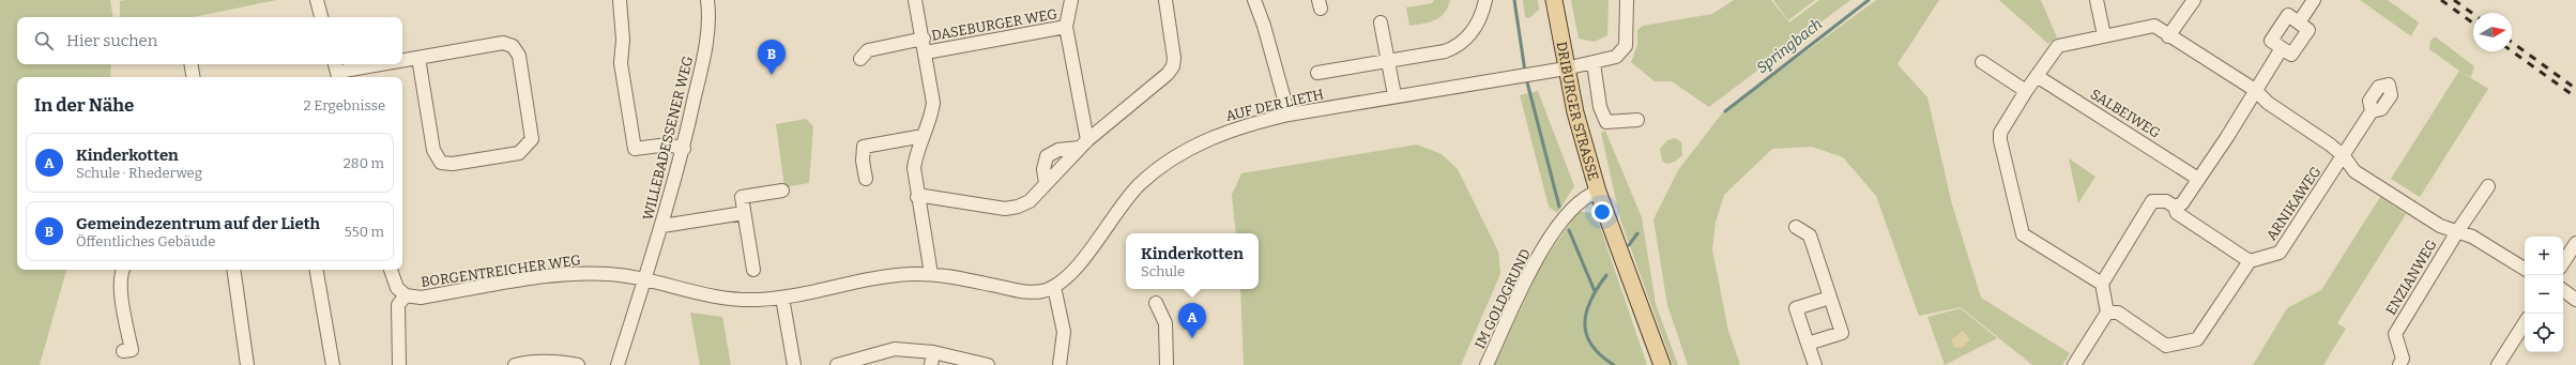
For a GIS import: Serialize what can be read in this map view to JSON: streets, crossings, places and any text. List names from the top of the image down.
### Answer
{
  "streets": {
    "main road": ["DRIBURGER STRASSE"],
    "street": [
      "DASEBURGER WEG",
      "AUF DER LIETH",
      "SALBEIWEG",
      "WILLEBADESSENER WEG",
      "ARNIKAWEG",
      "BORGENTREICHER WEG",
      "ENZIANWEG",
      "IM GOLDGRUND"
    ]
  },
  "crossings": [
    ["AUF DER LIETH", "DRIBURGER STRASSE"],
    ["AUF DER LIETH", "BORGENTREICHER WEG"],
    ["DRIBURGER STRASSE", "IM GOLDGRUND"],
    ["WILLEBADESSENER WEG", "BORGENTREICHER WEG"],
    ["ARNIKAWEG", "ENZIANWEG"]
  ],
  "water": ["Springbach"],
  "north": "right",
  "page": {
    "search": "Hier suchen",
    "pins": ["B", "A"],
    "heading": ["In der Nähe", "2 Ergebnisse"],
    "list": [
      {
        "mark": "A",
        "name": "Kinderkotten",
        "note": "Schule · Rhederweg",
        "value": "280 m"
      },
      {
        "mark": "B",
        "name": "Gemeindezentrum auf der Lieth",
        "note": "Öffentliches Gebäude",
        "value": "550 m"
      }
    ],
    "popup": ["Kinderkotten", "Schule"],
    "map_buttons": ["+", "−"]
  }
}
